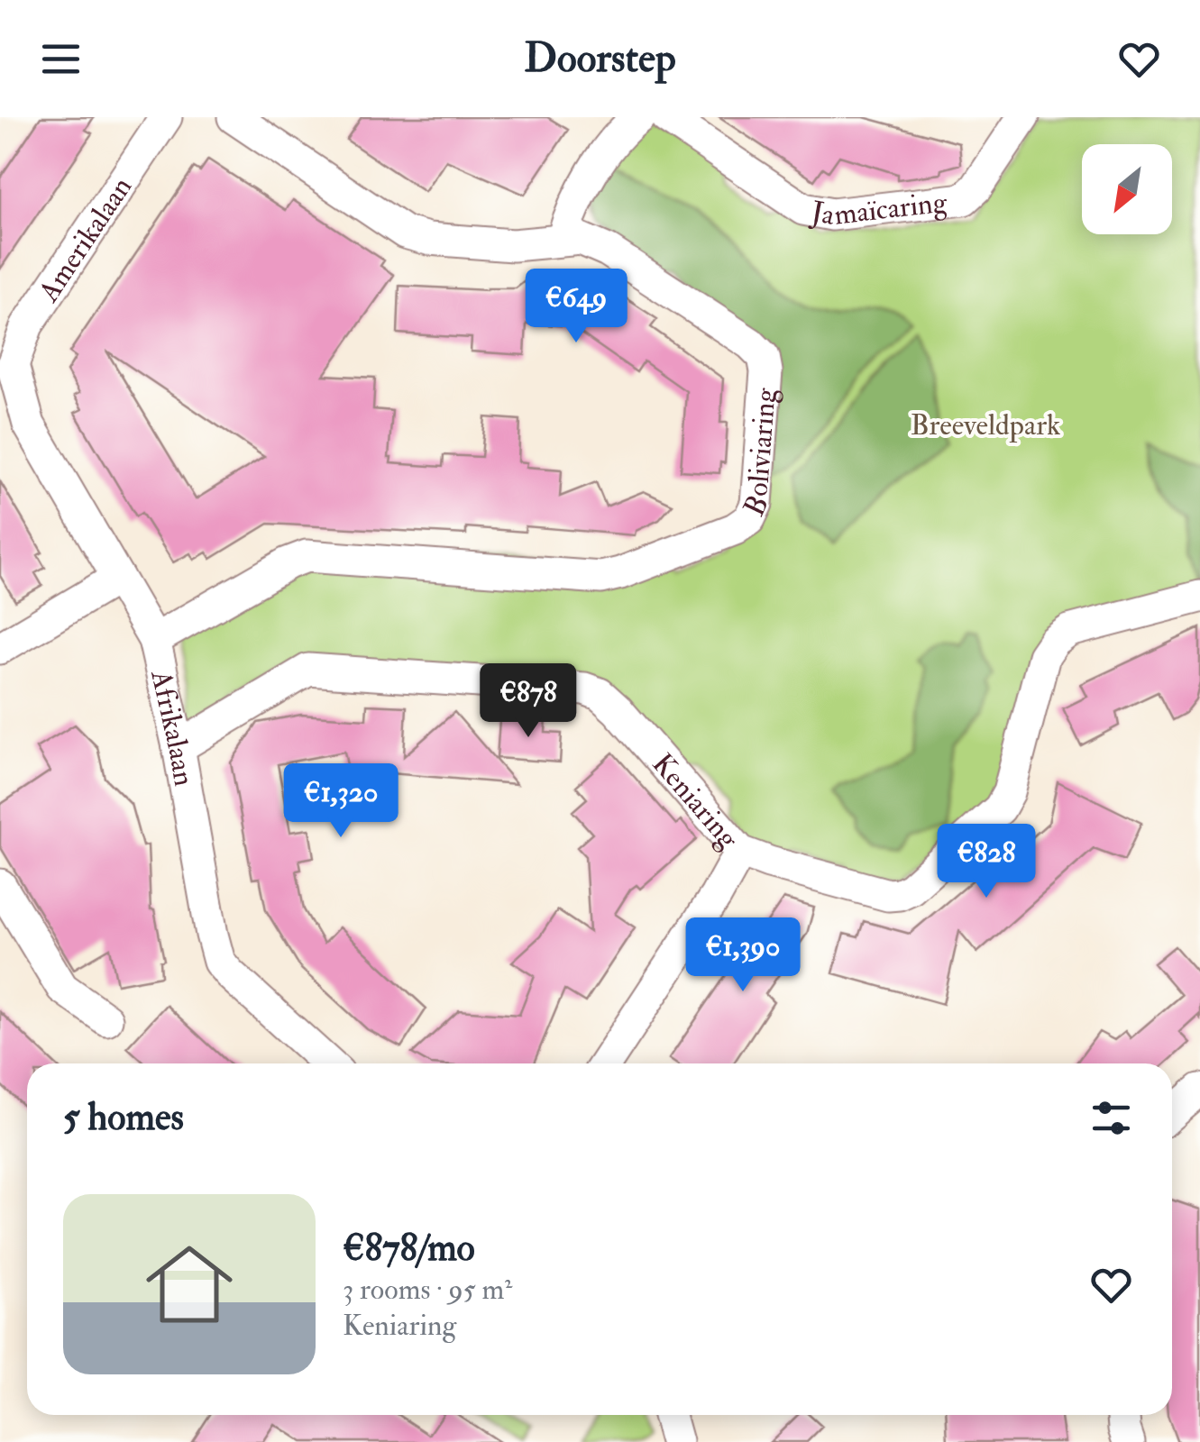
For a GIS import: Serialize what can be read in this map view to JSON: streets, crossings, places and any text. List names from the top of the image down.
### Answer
{
  "streets": {
    "street": [
      "Jamaïcaring",
      "Amerikalaan",
      "Boliviaring",
      "Afrikalaan",
      "Keniaring"
    ]
  },
  "crossings": [
    ["Amerikalaan", "Afrikalaan"],
    ["Boliviaring", "Afrikalaan"],
    ["Afrikalaan", "Keniaring"]
  ],
  "parks": ["Breeveldpark"],
  "north": "bottom left",
  "page": {
    "header": "Doorstep",
    "price": [
      "€649",
      "€878",
      "€1,320",
      "€828",
      "€1,390"
    ],
    "heading": "5 homes",
    "list": [
      {
        "name": "€878/mo",
        "note": "3 rooms · 95 m² · Keniaring"
      }
    ]
  }
}
